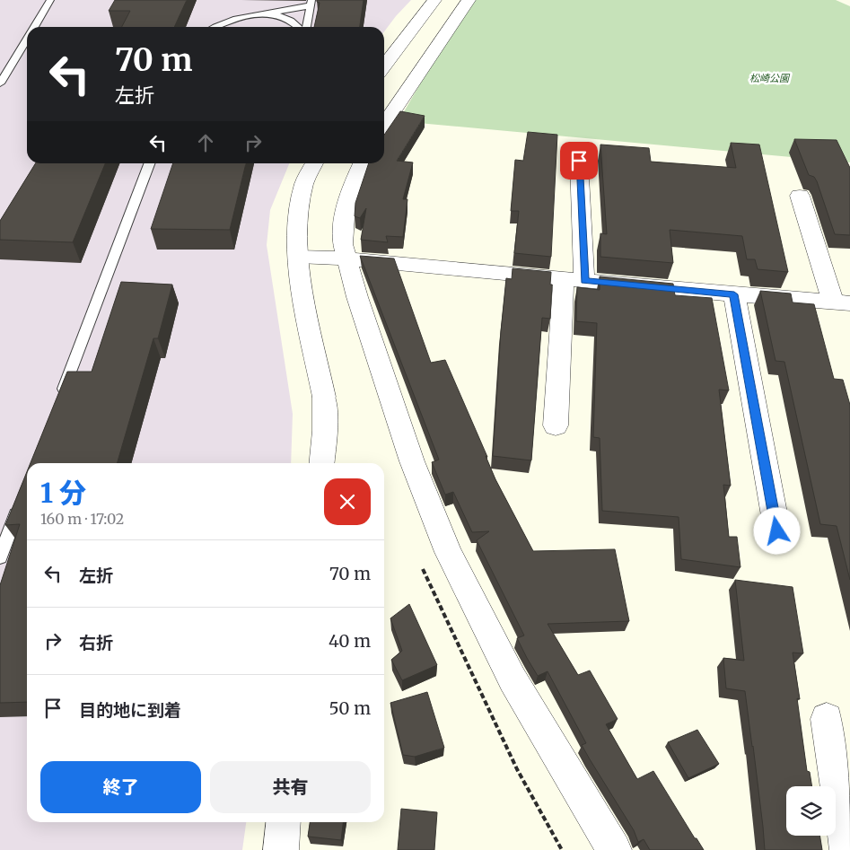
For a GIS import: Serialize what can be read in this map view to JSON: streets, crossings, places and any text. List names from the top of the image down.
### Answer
{
  "parks": ["松崎公園"],
  "page": {
    "turn": ["70 m", "左折"],
    "heading": ["1 分", "160 m · 17:02"],
    "list": [
      {
        "name": "左折",
        "value": "70 m"
      },
      {
        "name": "右折",
        "value": "40 m"
      },
      {
        "name": "目的地に到着",
        "value": "50 m"
      }
    ],
    "buttons": ["終了", "共有"]
  }
}
